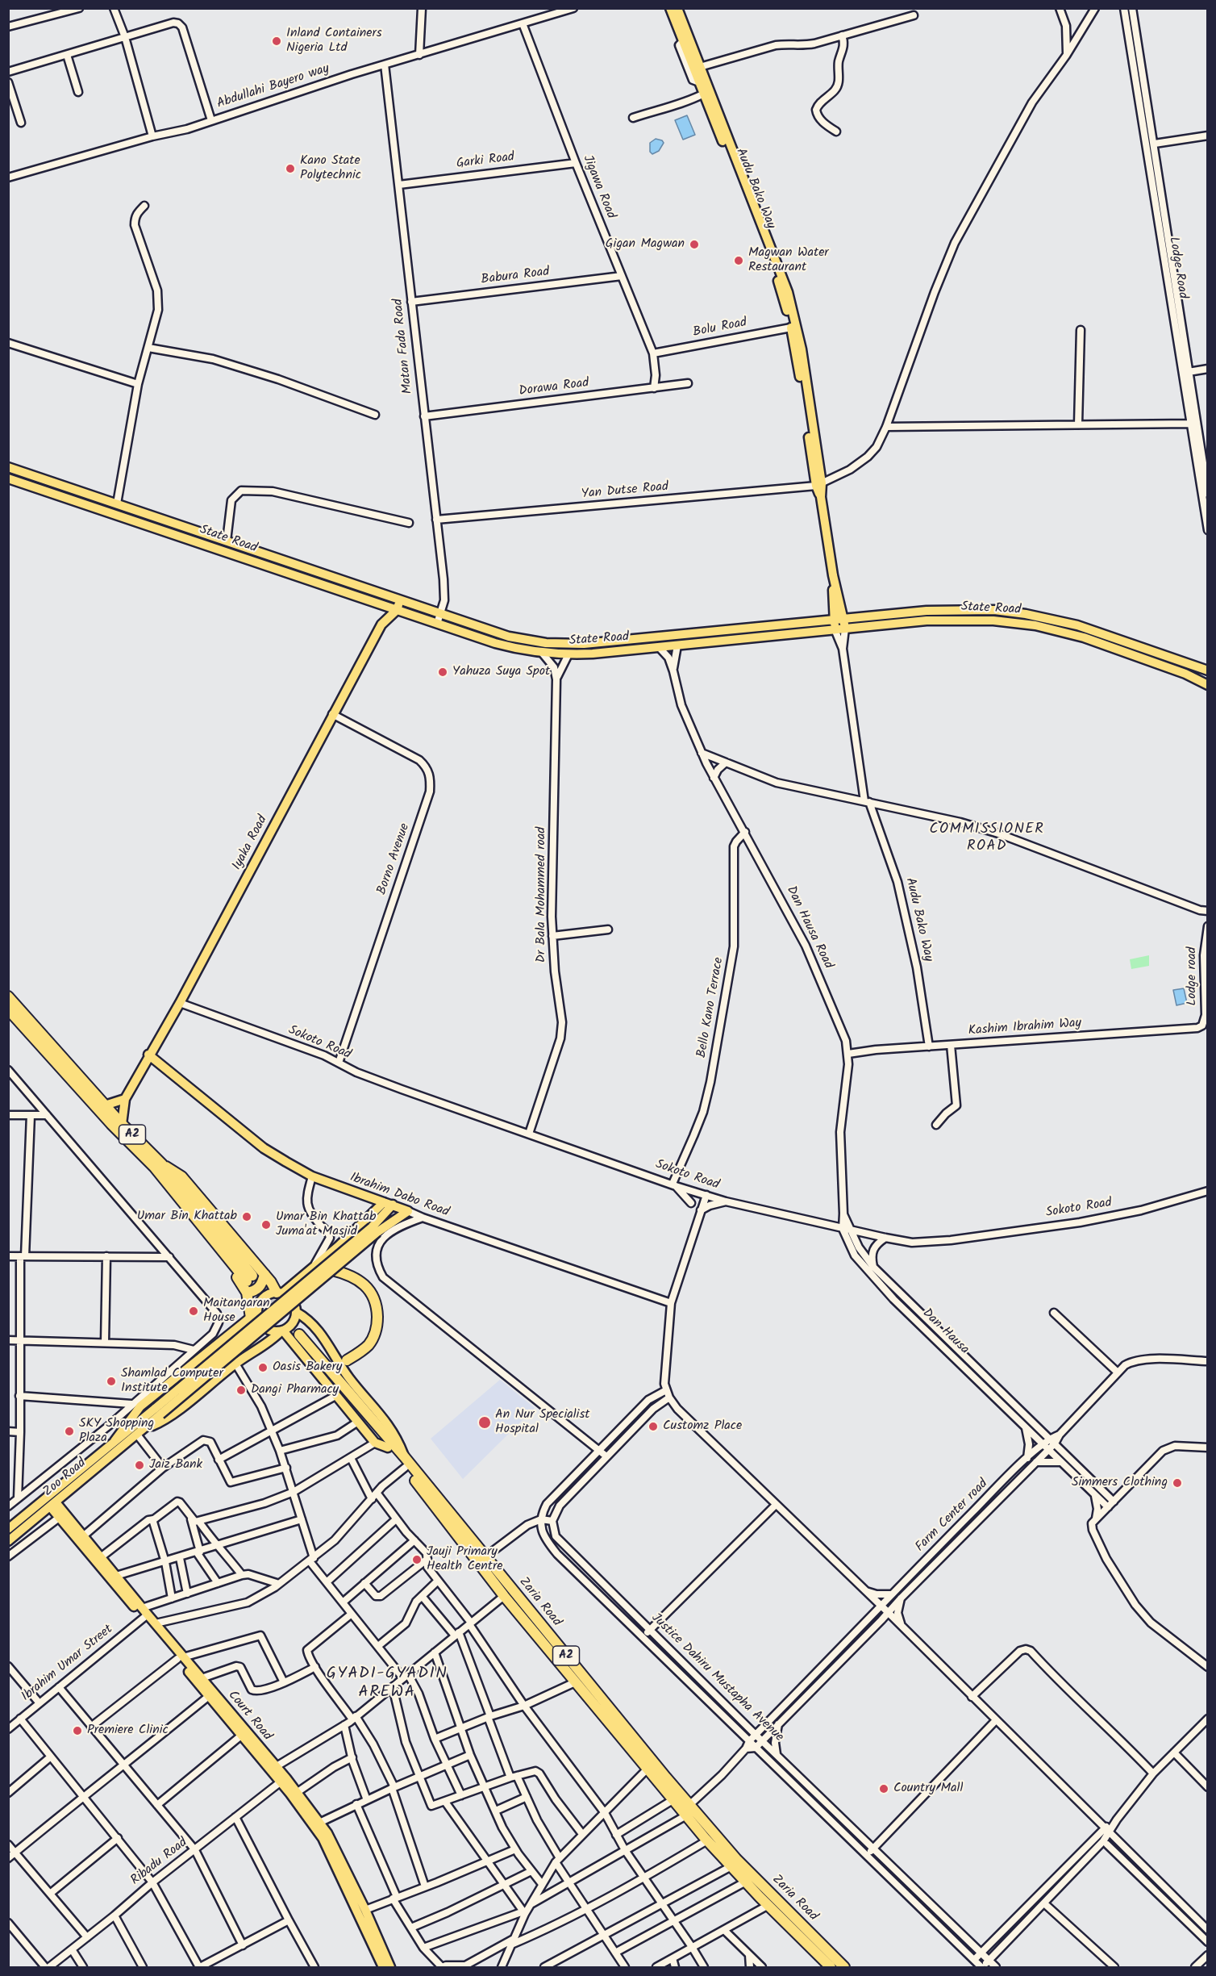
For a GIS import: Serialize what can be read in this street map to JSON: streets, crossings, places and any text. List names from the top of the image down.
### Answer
{
  "streets": {
    "highway": ["A2", "Zaria Road"],
    "main road": [
      "Audu Bako Way",
      "State Road",
      "Iyaka Road",
      "Ibrahim Dabo Road",
      "Zoo Road",
      "Court Road"
    ],
    "street": [
      "Abdullahi Bayero way",
      "Garki Road",
      "Jigawa Road",
      "Lodge Road",
      "Babura Road",
      "Bolu Road",
      "Matan Fada Road",
      "Dorawa Road",
      "Yan Dutse Road",
      "Borno Avenue",
      "Dr Bala Mohammed road",
      "Dan Hausa Road",
      "Lodge road",
      "Bello Kano Terrace",
      "Kashim Ibrahim Way",
      "Sokoto Road",
      "Dan Hausa",
      "Farm Center road",
      "Ibrahim Umar Street",
      "Justice Dahiru Mustapha Avenue",
      "Ribadu Road"
    ]
  },
  "crossings": [
    ["Abdullahi Bayero way", "Jigawa Road"],
    ["Abdullahi Bayero way", "Matan Fada Road"],
    ["Garki Road", "Jigawa Road"],
    ["Garki Road", "Matan Fada Road"],
    ["Jigawa Road", "Babura Road"],
    ["Jigawa Road", "Bolu Road"],
    ["Jigawa Road", "Dorawa Road"],
    ["Audu Bako Way", "Bolu Road"],
    ["Audu Bako Way", "Yan Dutse Road"],
    ["Audu Bako Way", "State Road"],
    ["Audu Bako Way", "Kashim Ibrahim Way"],
    ["Babura Road", "Matan Fada Road"],
    ["Matan Fada Road", "Dorawa Road"],
    ["Matan Fada Road", "Yan Dutse Road"],
    ["Matan Fada Road", "State Road"],
    ["State Road", "Iyaka Road"],
    ["State Road", "Dan Hausa Road"],
    ["Iyaka Road", "Borno Avenue"],
    ["Iyaka Road", "Sokoto Road"],
    ["Iyaka Road", "Ibrahim Dabo Road"],
    ["Borno Avenue", "Sokoto Road"],
    ["Dr Bala Mohammed road", "Sokoto Road"],
    ["Dan Hausa Road", "Bello Kano Terrace"],
    ["Dan Hausa Road", "Kashim Ibrahim Way"],
    ["Dan Hausa Road", "Sokoto Road"],
    ["Dan Hausa Road", "Dan Hausa"],
    ["Lodge road", "Kashim Ibrahim Way"],
    ["Bello Kano Terrace", "Sokoto Road"],
    ["Sokoto Road", "Dan Hausa"],
    ["Dan Hausa", "Farm Center road"],
    ["Zoo Road", "Court Road"],
    ["Farm Center road", "Justice Dahiru Mustapha Avenue"],
    ["Ibrahim Umar Street", "Court Road"],
    ["Court Road", "Ribadu Road"]
  ],
  "districts": ["COMMISSIONER ROAD", "GYADI-GYADIN AREWA"],
  "places": [
    "Inland Containers Nigeria Ltd",
    "Kano State Polytechnic",
    "Gigan Magwan",
    "Magwan Water Restaurant",
    "Yahuza Suya Spot",
    "Umar Bin Khattab",
    "Umar Bin Khattab Juma'at Masjid",
    "Maitangaran House",
    "Oasis Bakery",
    "Shamlad Computer Institute",
    "Dangi Pharmacy",
    "An Nur Specialist Hospital",
    "Customz Place",
    "SKY Shopping Plaza",
    "Jaiz Bank",
    "Simmers Clothing",
    "Jauji Primary Health Centre",
    "Premiere Clinic",
    "Country Mall"
  ]
}
